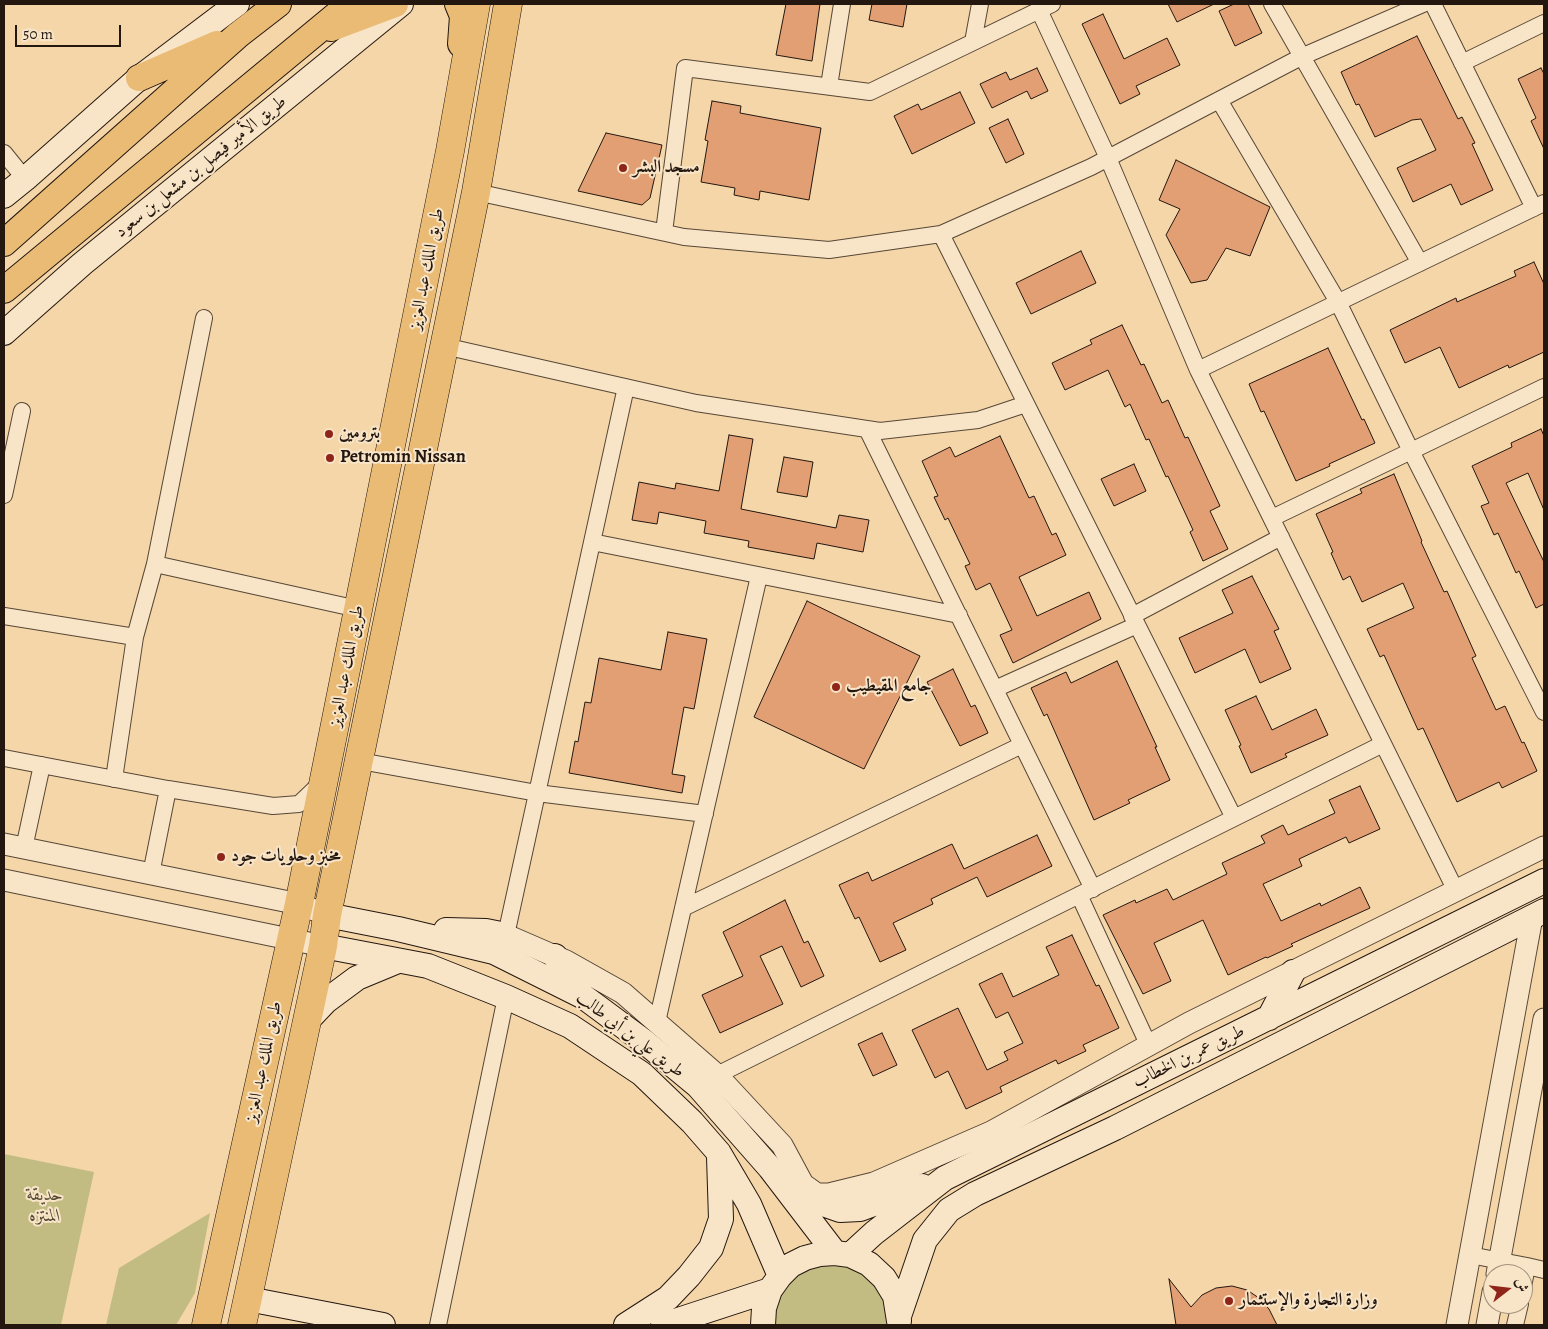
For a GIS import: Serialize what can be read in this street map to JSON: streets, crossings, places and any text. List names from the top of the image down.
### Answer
{
  "streets": {
    "highway": ["طريق الملك عبد العزيز"],
    "main road": ["طريق الأمير فيصل بن مشعل بن سعود", "طريق علي بن أبي طالب", "طريق عمر بن الخطاب"]
  },
  "crossings": [
    ["طريق الملك عبد العزيز", "طريق علي بن أبي طالب"],
    ["طريق علي بن أبي طالب", "طريق عمر بن الخطاب"]
  ],
  "parks": ["حديقة المنتزه"],
  "places": [
    "مسجد البشر",
    "بترومين",
    "Petromin Nissan",
    "جامع المقيطيب",
    "مخبز وحلويات جود",
    "وزارة التجارة والإستثمار"
  ],
  "scale_bar": "50 m",
  "north": "right"
}
